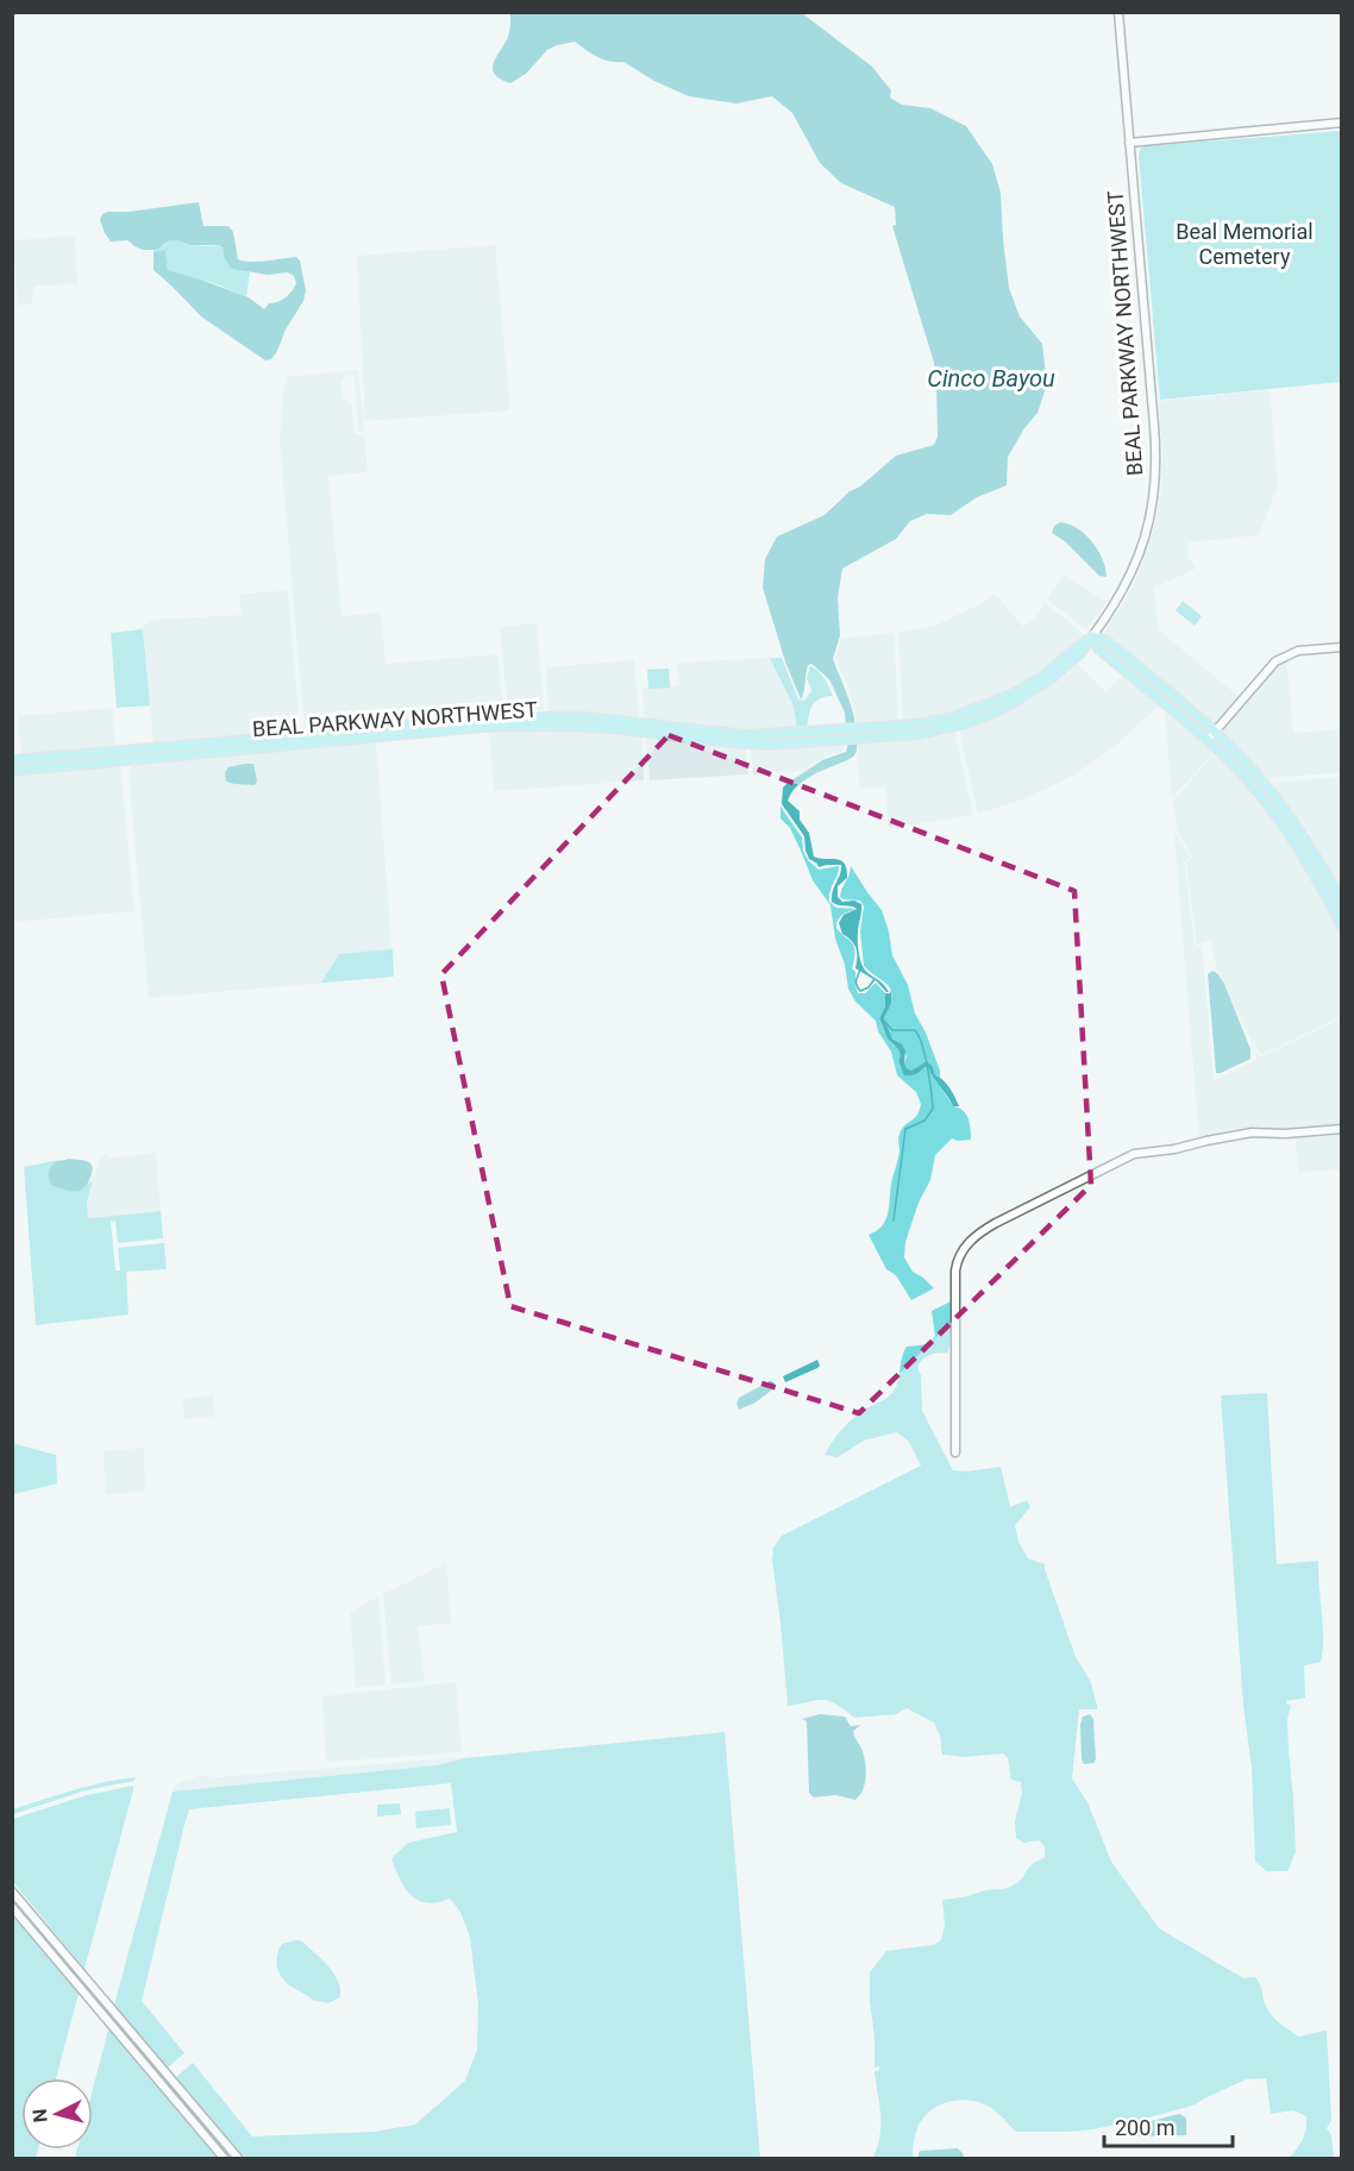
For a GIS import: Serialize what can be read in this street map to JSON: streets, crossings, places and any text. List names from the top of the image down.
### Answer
{
  "streets": {
    "main road": ["BEAL PARKWAY NORTHWEST"]
  },
  "water": ["Cinco Bayou"],
  "parks": ["Beal Memorial Cemetery"],
  "scale_bar": "200 m",
  "north": "left"
}
